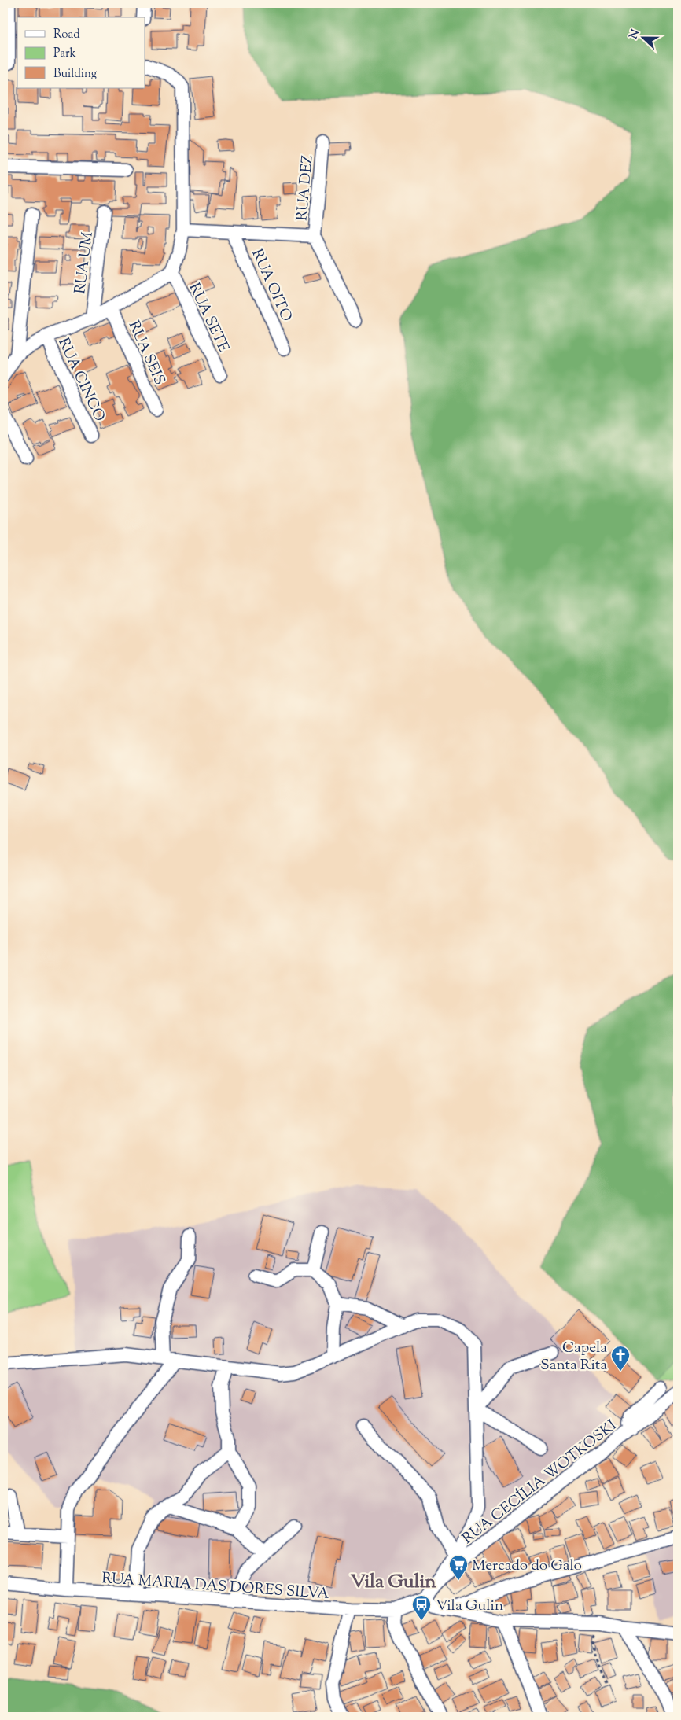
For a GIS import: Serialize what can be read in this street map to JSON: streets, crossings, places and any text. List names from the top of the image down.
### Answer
{
  "streets": {
    "street": [
      "RUA DEZ",
      "RUA UM",
      "RUA OITO",
      "RUA SETE",
      "RUA SEIS",
      "RUA CINCO",
      "RUA CECÍLIA WOTKOSKI",
      "RUA MARIA DAS DORES SILVA"
    ]
  },
  "crossings": [
    ["RUA CECÍLIA WOTKOSKI", "RUA MARIA DAS DORES SILVA"]
  ],
  "districts": ["Vila Gulin"],
  "places": {
    "church": ["Capela Santa Rita"],
    "supermarket": ["Mercado do Galo"],
    "bus stop": ["Vila Gulin"]
  },
  "legend": ["Road", "Park", "Building"],
  "north": "left"
}
